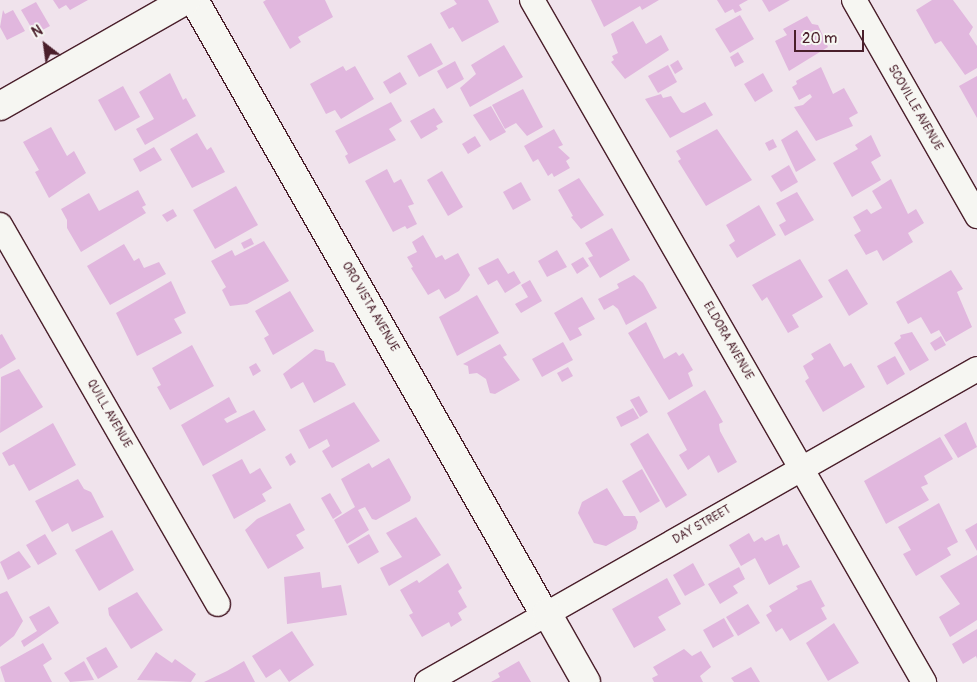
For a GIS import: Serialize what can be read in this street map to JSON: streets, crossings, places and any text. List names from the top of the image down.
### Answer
{
  "streets": {
    "street": [
      "SCOVILLE AVENUE",
      "ORO VISTA AVENUE",
      "ELDORA AVENUE",
      "QUILL AVENUE",
      "DAY STREET"
    ]
  },
  "crossings": [
    ["ORO VISTA AVENUE", "DAY STREET"],
    ["ELDORA AVENUE", "DAY STREET"]
  ],
  "scale_bar": "20 m",
  "north": "top left"
}
